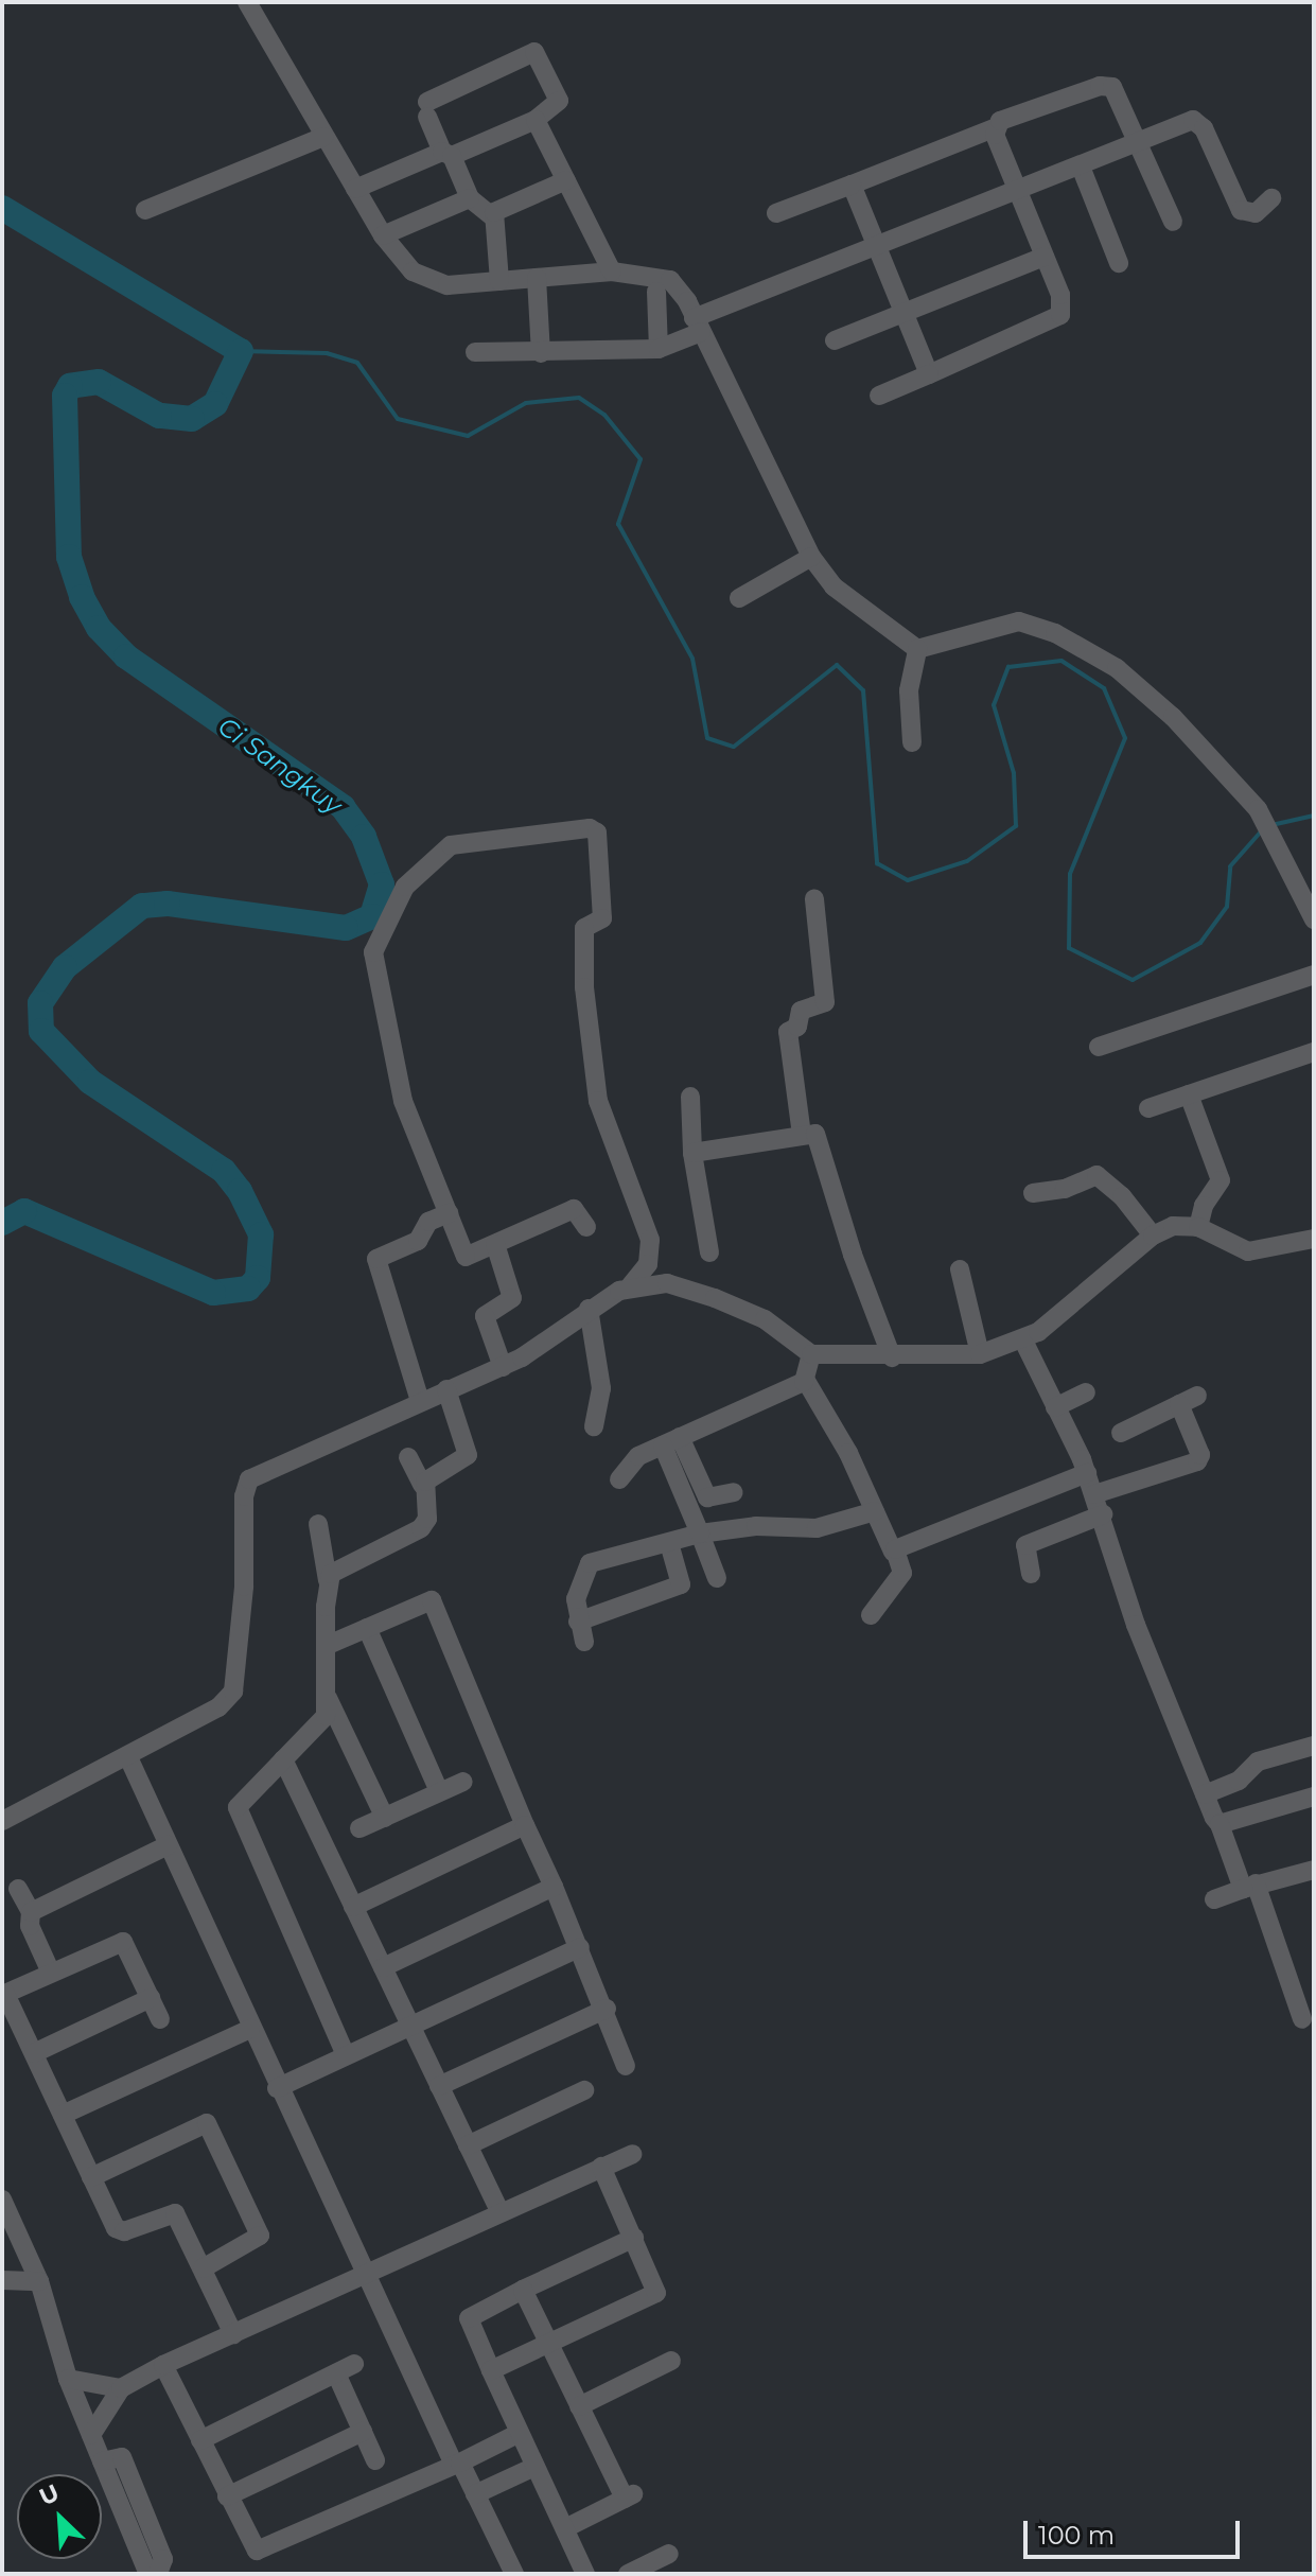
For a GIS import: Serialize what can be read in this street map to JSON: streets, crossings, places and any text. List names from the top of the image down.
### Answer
{
  "water": ["Ci Sangkuy"],
  "scale_bar": "100 m",
  "north": "top left"
}
